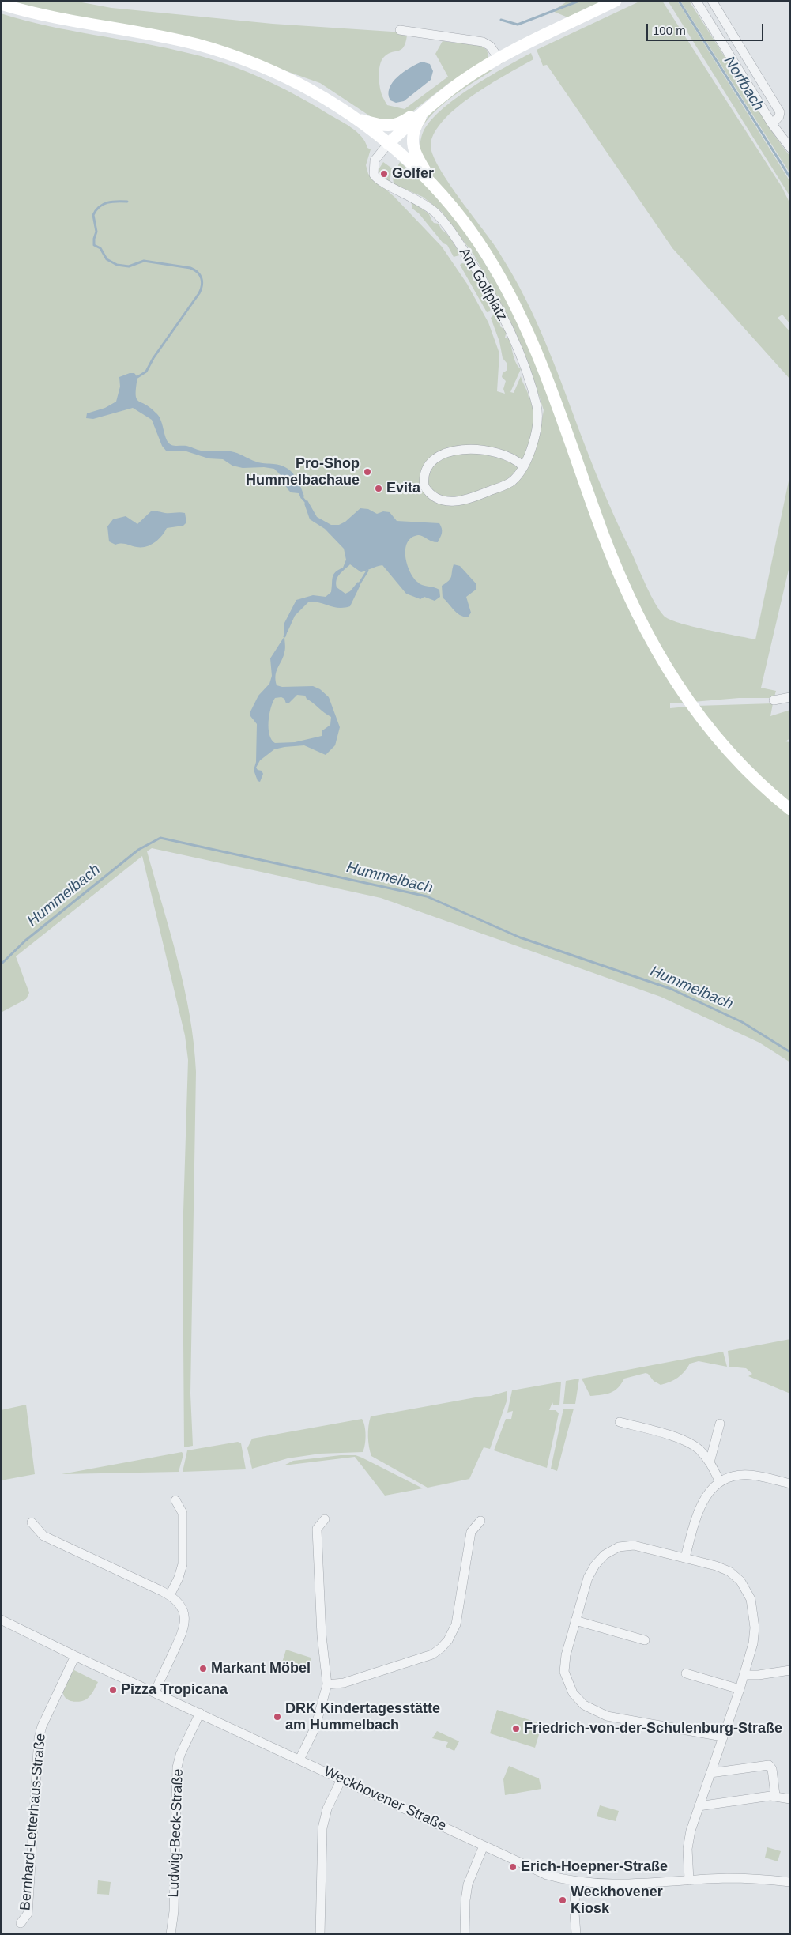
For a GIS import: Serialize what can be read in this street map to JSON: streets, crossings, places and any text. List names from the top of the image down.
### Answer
{
  "streets": {
    "street": [
      "Am Golfplatz",
      "Weckhovener Straße",
      "Bernhard-Letterhaus-Straße",
      "Ludwig-Beck-Straße"
    ]
  },
  "crossings": [
    ["Weckhovener Straße", "Bernhard-Letterhaus-Straße"],
    ["Weckhovener Straße", "Ludwig-Beck-Straße"]
  ],
  "water": ["Norfbach", "Hummelbach"],
  "places": [
    "Golfer",
    "Pro-Shop Hummelbachaue",
    "Evita",
    "Markant Möbel",
    "Pizza Tropicana",
    "DRK Kindertagesstätte am Hummelbach",
    "Friedrich-von-der-Schulenburg-Straße",
    "Erich-Hoepner-Straße",
    "Weckhovener Kiosk"
  ],
  "scale_bar": "100 m"
}
